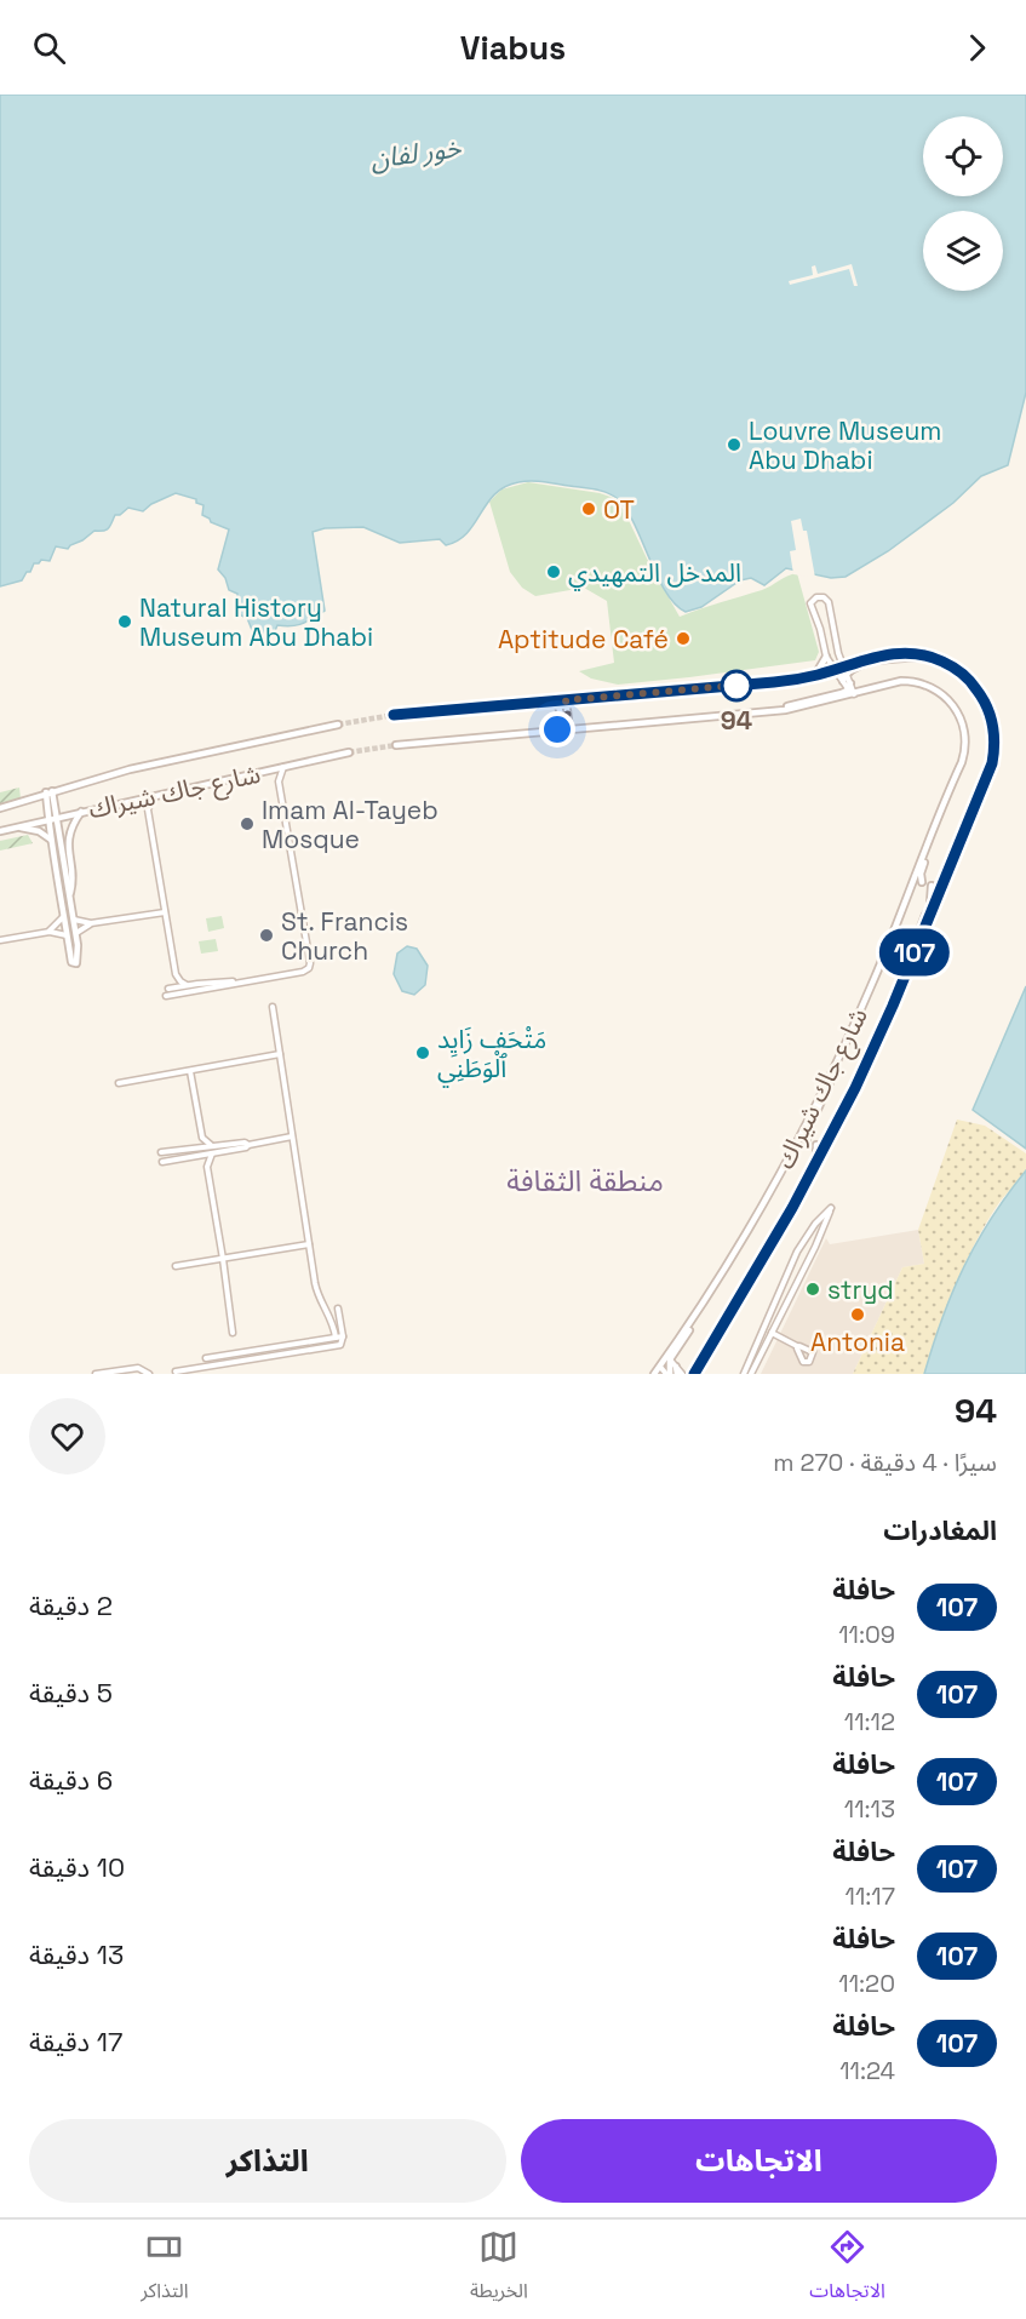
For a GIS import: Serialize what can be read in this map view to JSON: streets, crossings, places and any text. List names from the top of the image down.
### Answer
{
  "streets": {
    "street": ["شارع جاك شيراك"]
  },
  "districts": ["منطقة الثقافة"],
  "water": ["خور لفان"],
  "places": [
    "Louvre Museum Abu Dhabi",
    "OT",
    "المدخل التمهيدي",
    "Natural History Museum Abu Dhabi",
    "Aptitude Café",
    "94",
    "Imam Al-Tayeb Mosque",
    "St. Francis Church",
    "مَتْحَف زَايِد ٱلْوَطَنِي",
    "stryd",
    "Antonia"
  ],
  "lines": ["bus line 107"],
  "page": {
    "header": "Viabus",
    "on_map": "107",
    "heading": [
      ["94", "سيرًا · 4 دقيقة · 270 m"],
      "المغادرات"
    ],
    "list": [
      {
        "mark": "107",
        "name": "حافلة",
        "note": "11:09",
        "value": "2 دقيقة"
      },
      {
        "mark": "107",
        "name": "حافلة",
        "note": "11:12",
        "value": "5 دقيقة"
      },
      {
        "mark": "107",
        "name": "حافلة",
        "note": "11:13",
        "value": "6 دقيقة"
      },
      {
        "mark": "107",
        "name": "حافلة",
        "note": "11:17",
        "value": "10 دقيقة"
      },
      {
        "mark": "107",
        "name": "حافلة",
        "note": "11:20",
        "value": "13 دقيقة"
      },
      {
        "mark": "107",
        "name": "حافلة",
        "note": "11:24",
        "value": "17 دقيقة"
      }
    ],
    "buttons": ["الاتجاهات", "التذاكر"],
    "tabs": ["الاتجاهات", "الخريطة", "التذاكر"]
  }
}
